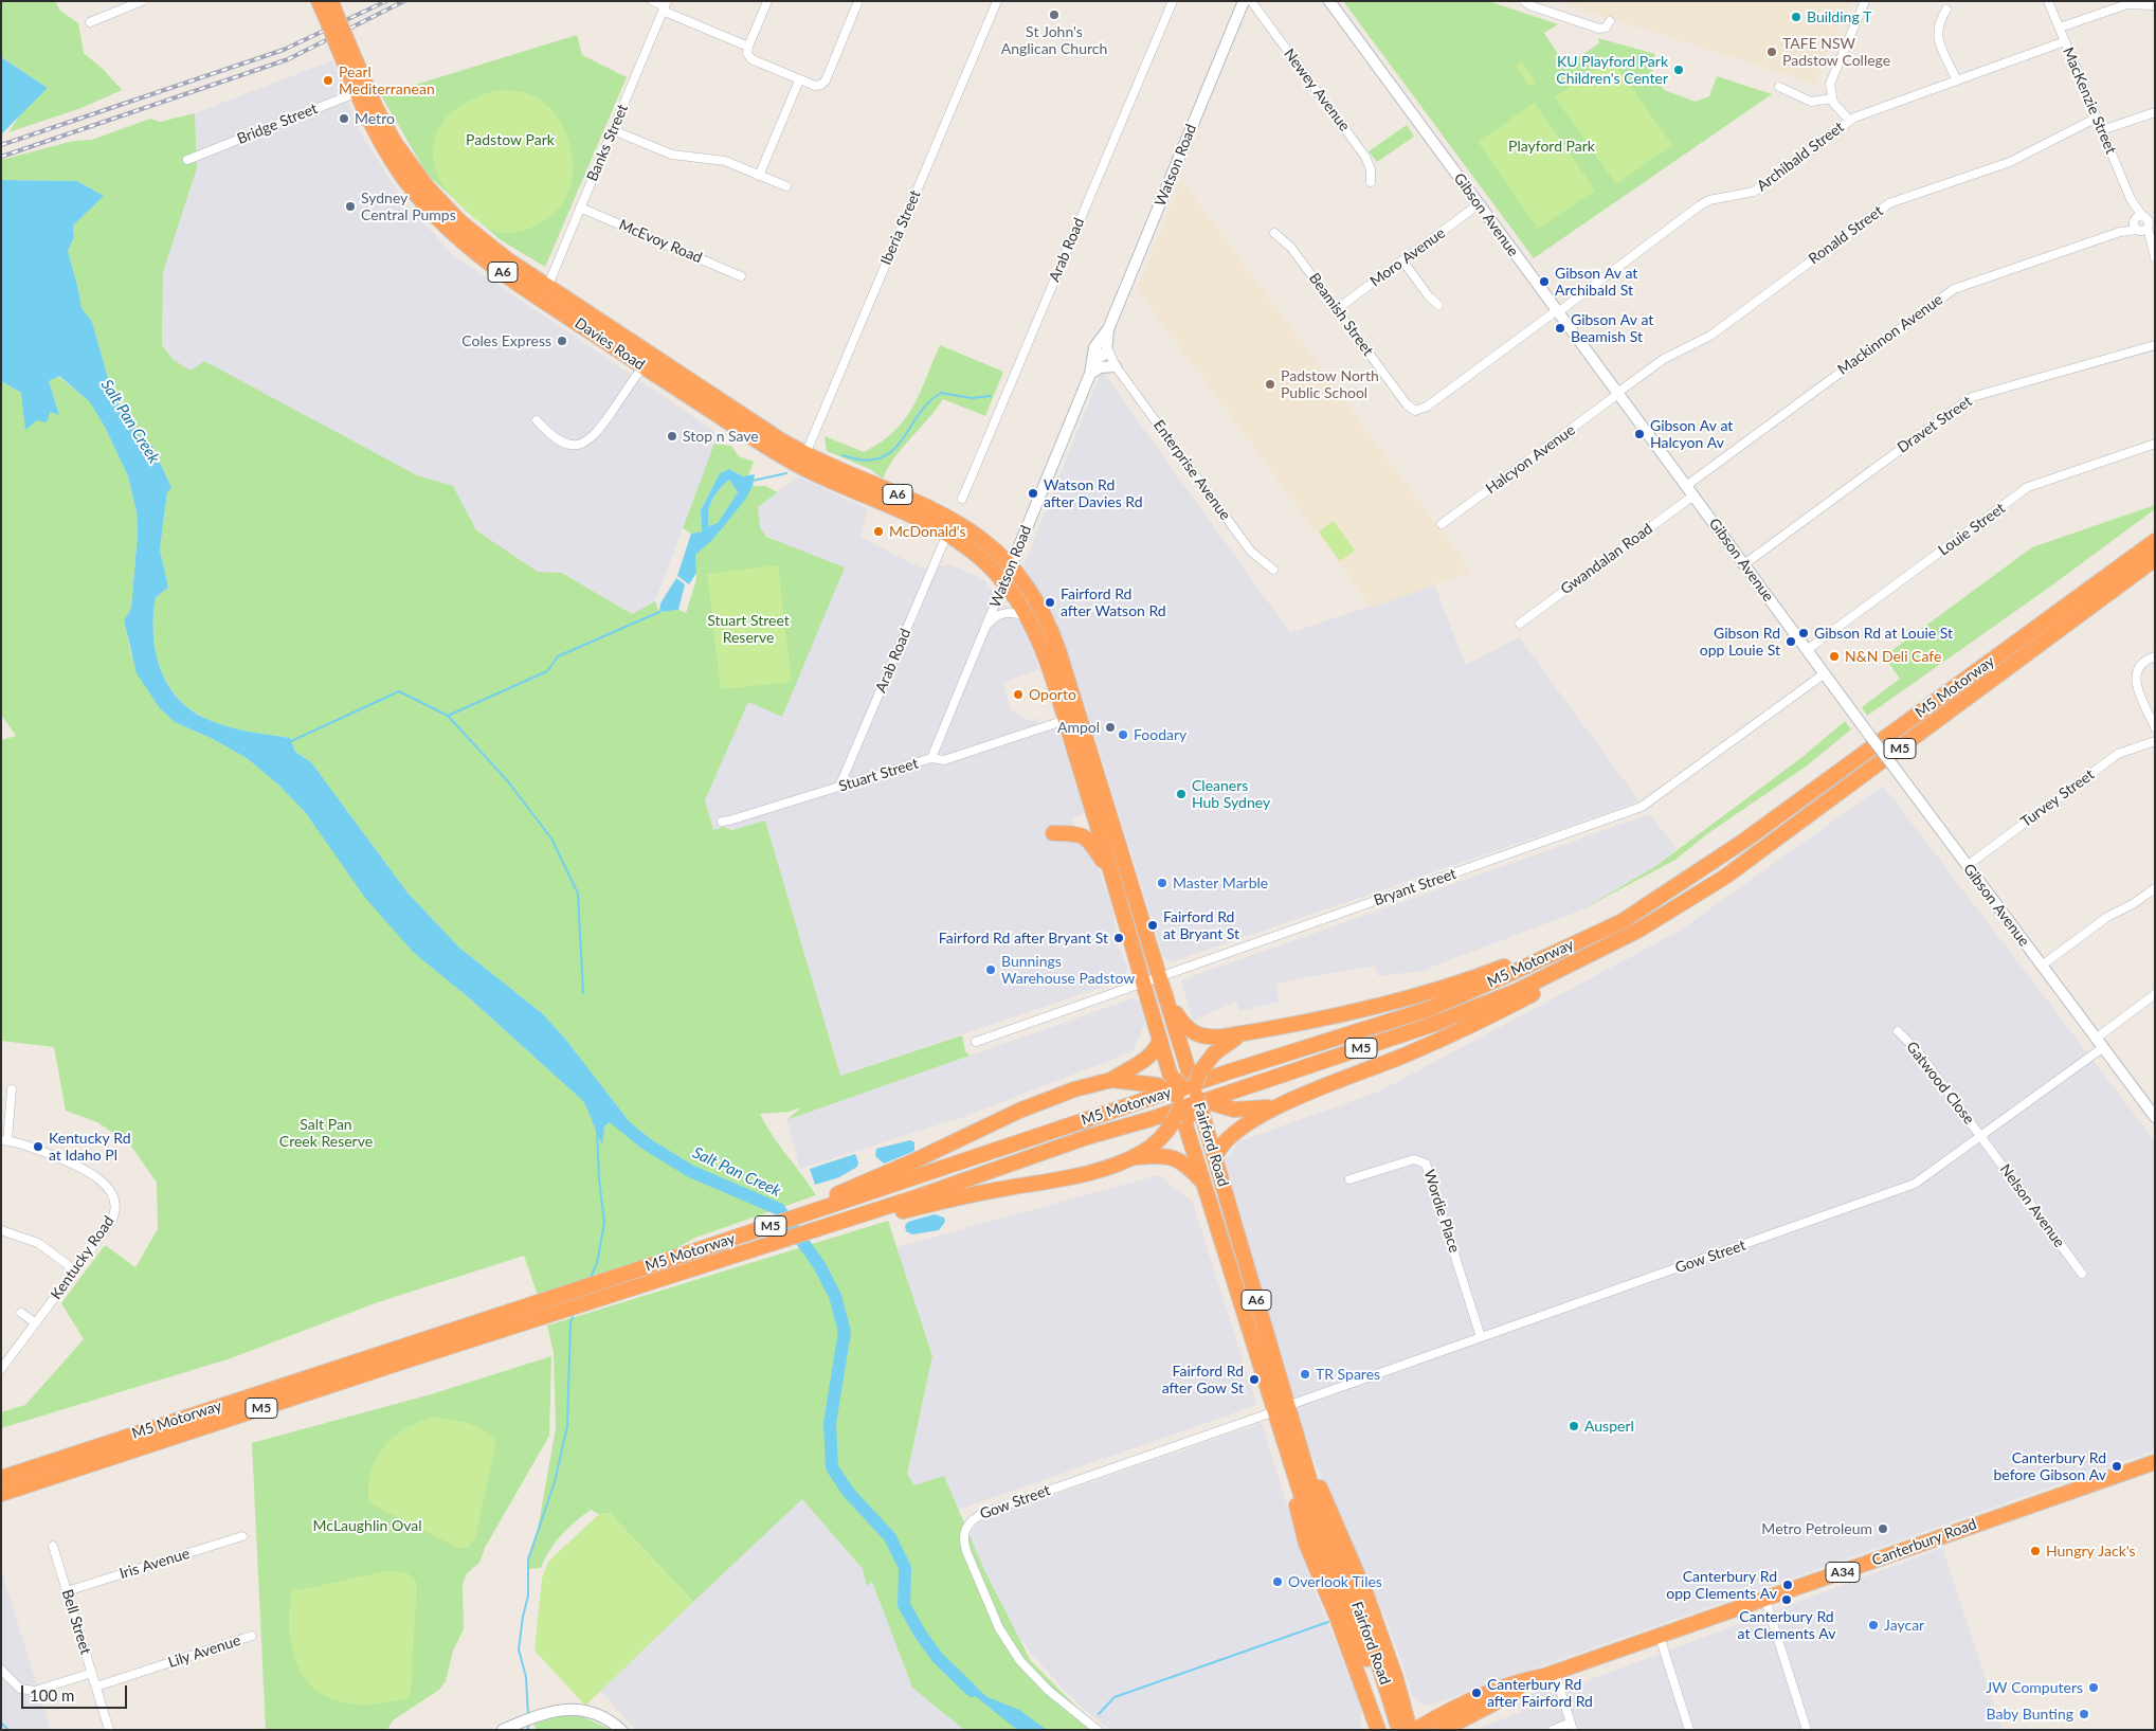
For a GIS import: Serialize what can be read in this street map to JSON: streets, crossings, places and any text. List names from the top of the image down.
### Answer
{
  "streets": {
    "highway": [
      "Watson Road",
      "A6",
      "Davies Road",
      "M5 Motorway",
      "M5",
      "Fairford Road",
      "Canterbury Road",
      "A34"
    ],
    "main road": ["Gibson Avenue"],
    "street": [
      "Newey Avenue",
      "MacKenzie Street",
      "Bridge Street",
      "Banks Street",
      "Archibald Street",
      "Iberia Street",
      "Ronald Street",
      "McEvoy Road",
      "Arab Road",
      "Moro Avenue",
      "Beamish Street",
      "Mackinnon Avenue",
      "Dravet Street",
      "Halcyon Avenue",
      "Enterprise Avenue",
      "Louie Street",
      "Gwandalan Road",
      "Stuart Street",
      "Turvey Street",
      "Bryant Street",
      "Gatwood Close",
      "Nelson Avenue",
      "Wordie Place",
      "Gow Street",
      "Kentucky Road",
      "Iris Avenue",
      "Bell Street",
      "Lily Avenue"
    ]
  },
  "crossings": [
    ["MacKenzie Street", "Archibald Street"],
    ["MacKenzie Street", "Ronald Street"],
    ["MacKenzie Street", "Mackinnon Avenue"],
    ["Bridge Street", "Davies Road"],
    ["Banks Street", "McEvoy Road"],
    ["Banks Street", "Davies Road"],
    ["Archibald Street", "Gibson Avenue"],
    ["Archibald Street", "Beamish Street"],
    ["Watson Road", "A6"],
    ["Watson Road", "Davies Road"],
    ["Watson Road", "Enterprise Avenue"],
    ["Watson Road", "Stuart Street"],
    ["Gibson Avenue", "Ronald Street"],
    ["Gibson Avenue", "Moro Avenue"],
    ["Gibson Avenue", "Beamish Street"],
    ["Gibson Avenue", "Mackinnon Avenue"],
    ["Gibson Avenue", "Dravet Street"],
    ["Gibson Avenue", "Halcyon Avenue"],
    ["Gibson Avenue", "Louie Street"],
    ["Gibson Avenue", "Gwandalan Road"],
    ["Gibson Avenue", "Turvey Street"],
    ["Gibson Avenue", "Bryant Street"],
    ["Gibson Avenue", "Gow Street"],
    ["Iberia Street", "Davies Road"],
    ["Ronald Street", "Halcyon Avenue"],
    ["Arab Road", "Davies Road"],
    ["Arab Road", "Stuart Street"],
    ["Moro Avenue", "Beamish Street"],
    ["A6", "Davies Road"],
    ["A6", "M5"],
    ["A6", "Stuart Street"],
    ["A6", "Bryant Street"],
    ["A6", "Fairford Road"],
    ["M5 Motorway", "M5"],
    ["M5", "Fairford Road"],
    ["Gatwood Close", "Nelson Avenue"],
    ["Gatwood Close", "Gow Street"],
    ["Fairford Road", "Gow Street"],
    ["Nelson Avenue", "Gow Street"],
    ["Wordie Place", "Gow Street"],
    ["Iris Avenue", "Bell Street"],
    ["Bell Street", "Lily Avenue"]
  ],
  "water": ["Salt Pan Creek"],
  "parks": [
    "Padstow Park",
    "Playford Park",
    "Stuart Street Reserve",
    "Salt Pan Creek Reserve",
    "McLaughlin Oval"
  ],
  "places": [
    "St John's Anglican Church",
    "Building T",
    "TAFE NSW Padstow College",
    "KU Playford Park Children's Center",
    "Pearl Mediterranean",
    "Metro",
    "Sydney Central Pumps",
    "Gibson Av at Archibald St",
    "Gibson Av at Beamish St",
    "Coles Express",
    "Padstow North Public School",
    "Gibson Av at Halcyon Av",
    "Stop n Save",
    "Watson Rd after Davies Rd",
    "McDonald's",
    "Fairford Rd after Watson Rd",
    "Gibson Rd at Louie St",
    "Gibson Rd opp Louie St",
    "N&N Deli Cafe",
    "Oporto",
    "Ampol",
    "Foodary",
    "Cleaners Hub Sydney",
    "Master Marble",
    "Fairford Rd at Bryant St",
    "Fairford Rd after Bryant St",
    "Bunnings Warehouse Padstow",
    "Kentucky Rd at Idaho Pl",
    "TR Spares",
    "Fairford Rd after Gow St",
    "Ausperl",
    "Canterbury Rd before Gibson Av",
    "Metro Petroleum",
    "Hungry Jack's",
    "Overlook Tiles",
    "Canterbury Rd opp Clements Av",
    "Canterbury Rd at Clements Av",
    "Jaycar",
    "JW Computers",
    "Canterbury Rd after Fairford Rd",
    "Baby Bunting"
  ],
  "scale_bar": "100 m"
}
